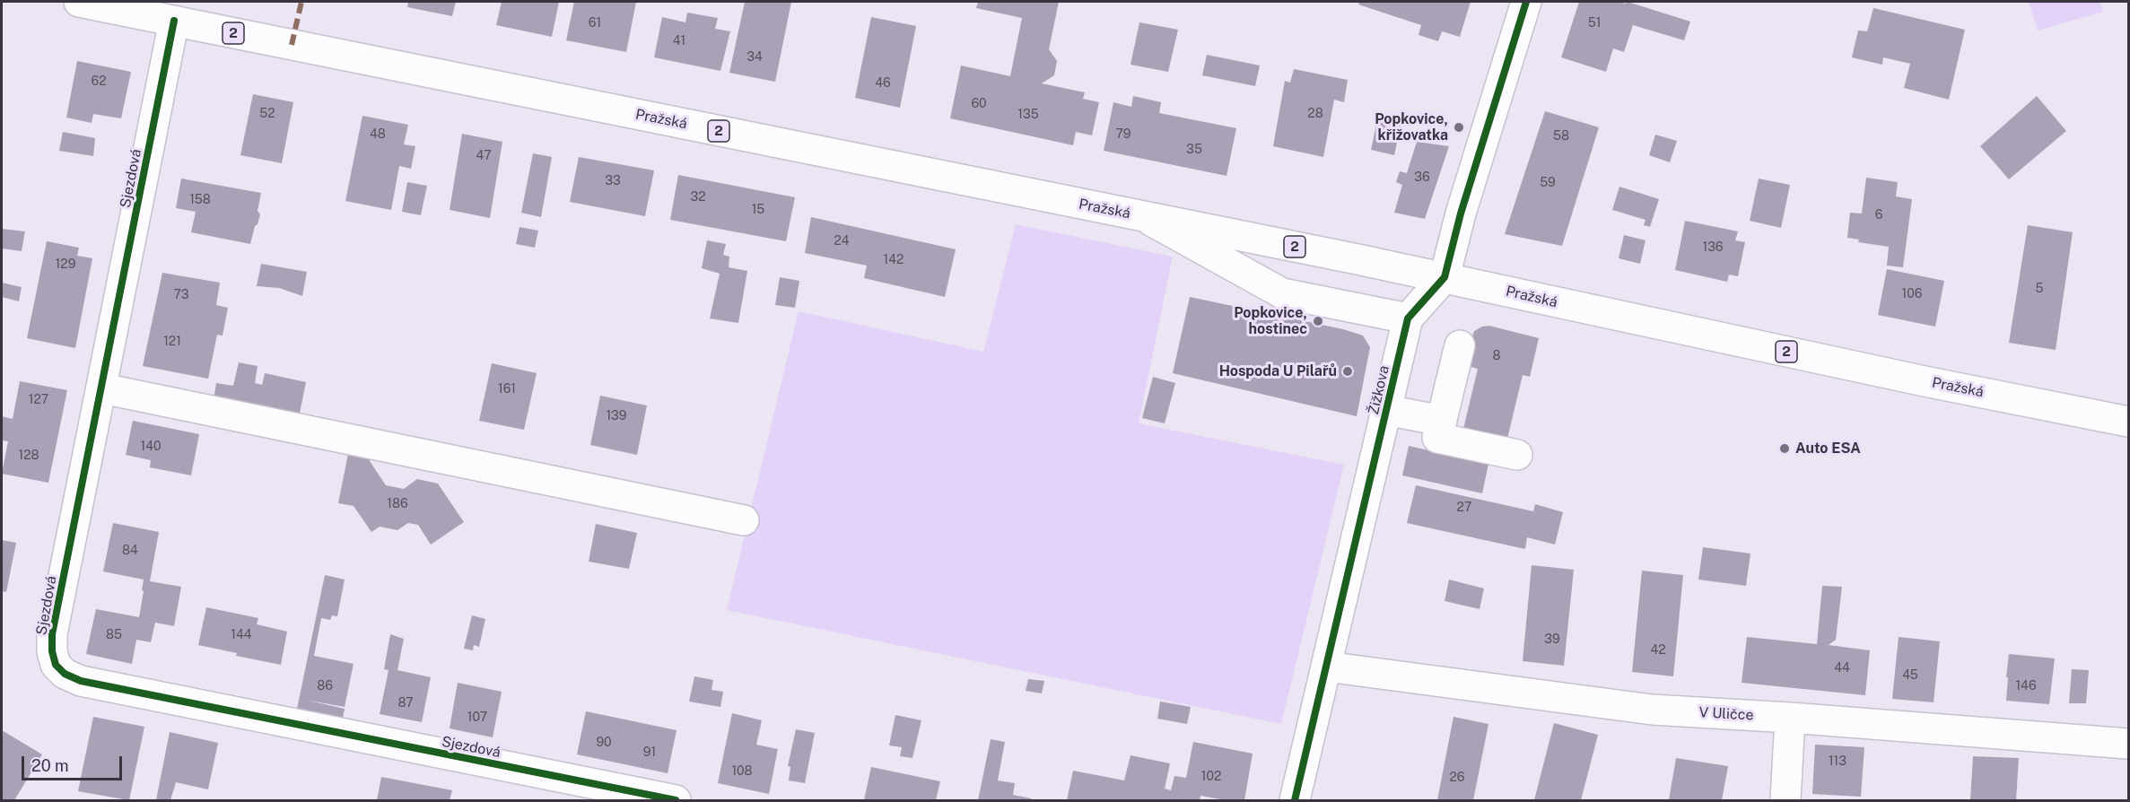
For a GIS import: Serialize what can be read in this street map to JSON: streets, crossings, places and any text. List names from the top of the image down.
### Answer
{
  "streets": {
    "street": [
      "2",
      "Pražská",
      "Sjezdová",
      "Žižkova",
      "V Uličce"
    ]
  },
  "crossings": [
    ["Pražská", "Sjezdová"],
    ["Pražská", "Žižkova"],
    ["Žižkova", "V Uličce"]
  ],
  "places": [
    "Popkovice, křižovatka",
    "Popkovice, hostinec",
    "Hospoda U Pilařů",
    "Auto ESA"
  ],
  "house_numbers": [
    "61",
    "51",
    "41",
    "34",
    "62",
    "46",
    "60",
    "52",
    "28",
    "135",
    "48",
    "79",
    "58",
    "35",
    "47",
    "36",
    "33",
    "59",
    "32",
    "158",
    "15",
    "6",
    "24",
    "136",
    "142",
    "129",
    "5",
    "106",
    "73",
    "121",
    "8",
    "161",
    "127",
    "139",
    "140",
    "128",
    "186",
    "27",
    "84",
    "85",
    "144",
    "39",
    "42",
    "44",
    "45",
    "86",
    "146",
    "87",
    "107",
    "90",
    "91",
    "113",
    "108",
    "102",
    "26"
  ],
  "scale_bar": "20 m"
}
